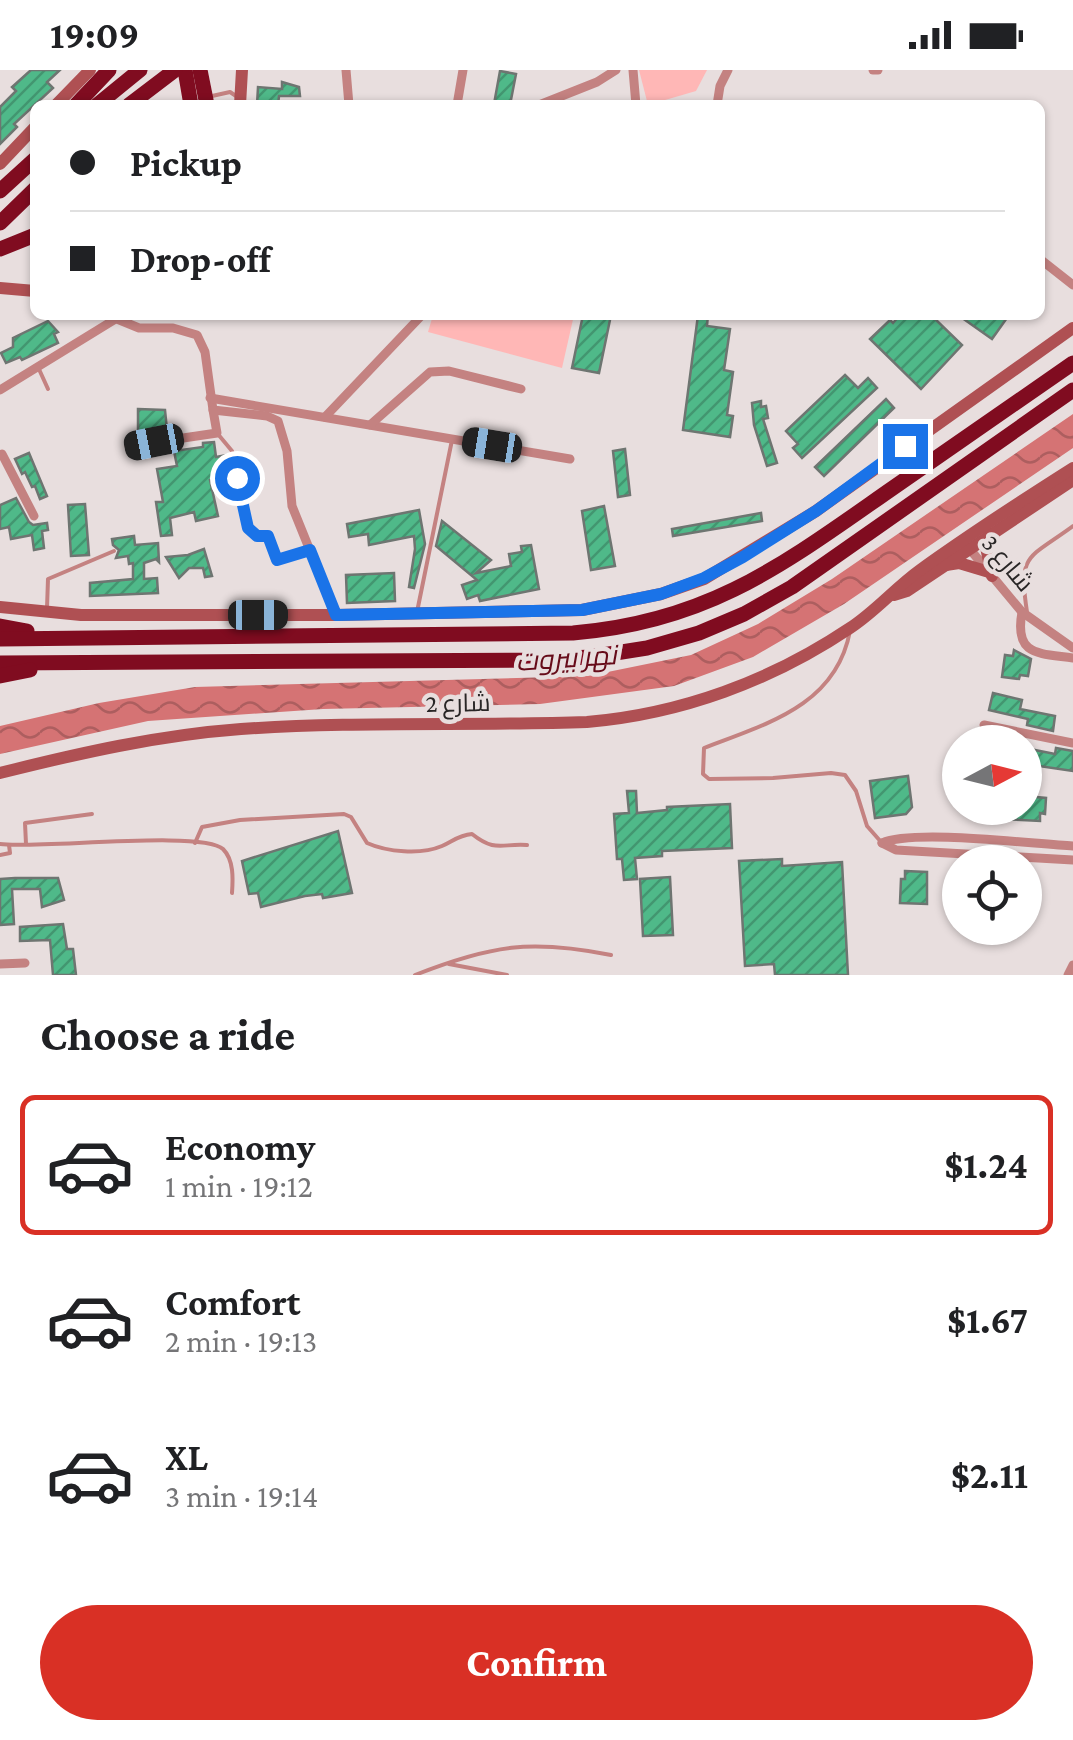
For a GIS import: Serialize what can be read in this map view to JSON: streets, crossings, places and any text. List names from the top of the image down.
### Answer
{
  "streets": {
    "street": ["شارع 3", "شارع 2"]
  },
  "crossings": [
    ["شارع 3", "شارع 2"]
  ],
  "water": ["نهر بيروت"],
  "north": "right",
  "page": {
    "status": "19:09",
    "banner": ["Pickup", "Drop-off"],
    "heading": "Choose a ride",
    "list": [
      {
        "name": "Economy",
        "note": "1 min · 19:12",
        "value": "$1.24"
      },
      {
        "name": "Comfort",
        "note": "2 min · 19:13",
        "value": "$1.67"
      },
      {
        "name": "XL",
        "note": "3 min · 19:14",
        "value": "$2.11"
      }
    ],
    "buttons": "Confirm"
  }
}
